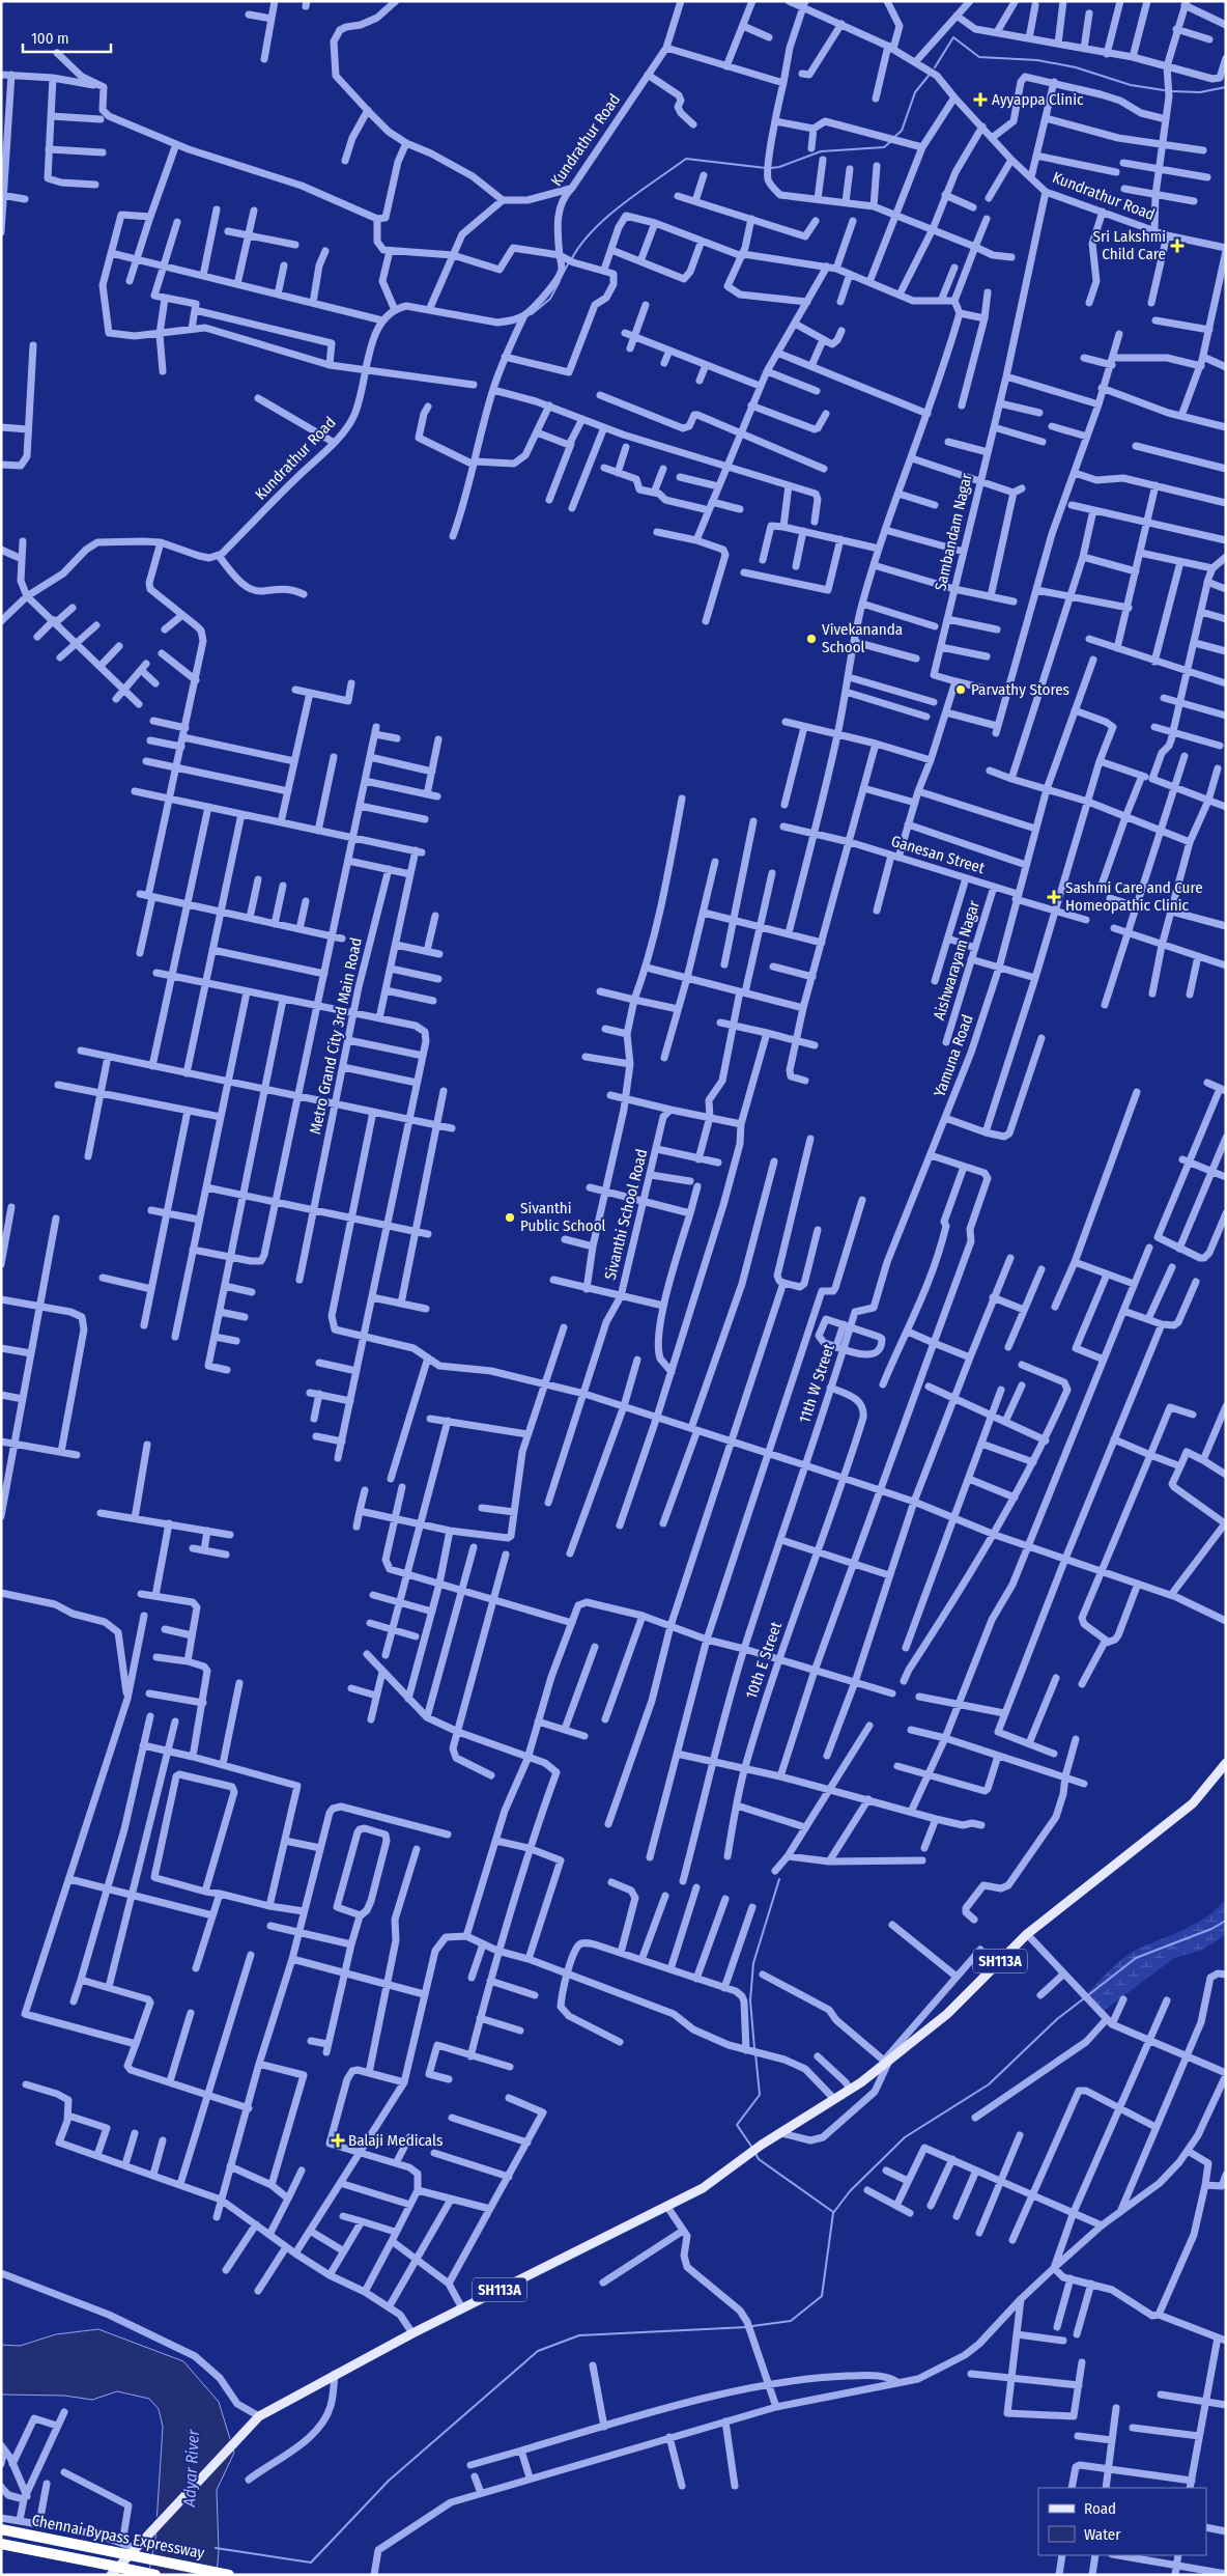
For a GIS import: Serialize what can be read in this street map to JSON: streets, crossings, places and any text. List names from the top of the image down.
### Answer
{
  "streets": {
    "highway": ["Chennai Bypass Expressway"],
    "main road": ["SH113A"],
    "street": [
      "Kundrathur Road",
      "Sambandam Nagar",
      "Ganesan Street",
      "Aishwarayam Nagar",
      "Metro Grand City 3rd Main Road",
      "Yamuna Road",
      "Sivanthi School Road",
      "11th W Street",
      "10th E Street"
    ]
  },
  "crossings": [
    ["Kundrathur Road", "Sambandam Nagar"],
    ["Ganesan Street", "Aishwarayam Nagar"],
    ["Ganesan Street", "Yamuna Road"],
    ["Yamuna Road", "11th W Street"],
    ["11th W Street", "10th E Street"],
    ["SH113A", "Chennai Bypass Expressway"]
  ],
  "water": ["Adyar River"],
  "places": {
    "health": [
      "Ayyappa Clinic",
      "Sri Lakshmi Child Care",
      "Sashmi Care and Cure Homeopathic Clinic",
      "Balaji Medicals"
    ],
    "other": ["Vivekananda School", "Parvathy Stores", "Sivanthi Public School"]
  },
  "legend": ["Road", "Water"],
  "scale_bar": "100 m"
}
